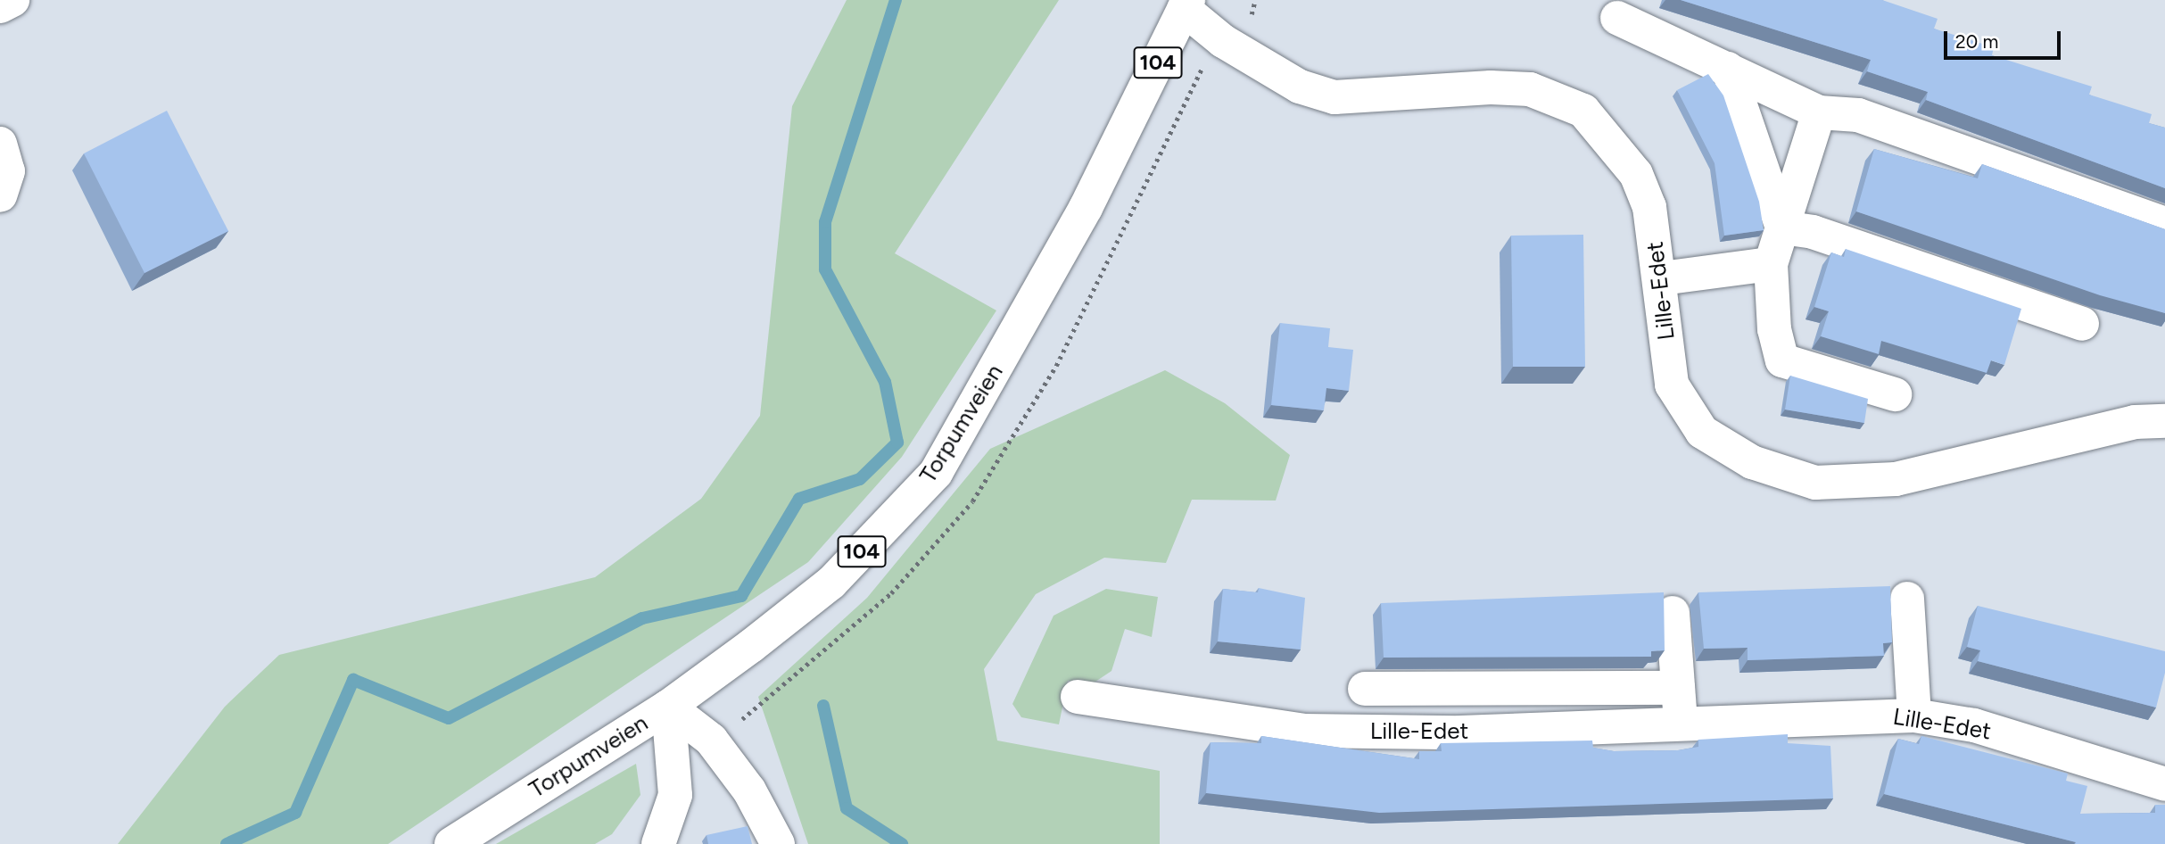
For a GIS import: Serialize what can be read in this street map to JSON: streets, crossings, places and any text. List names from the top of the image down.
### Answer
{
  "streets": {
    "street": ["104", "Lille-Edet", "Torpumveien"]
  },
  "crossings": [
    ["Lille-Edet", "Torpumveien"]
  ],
  "scale_bar": "20 m"
}
